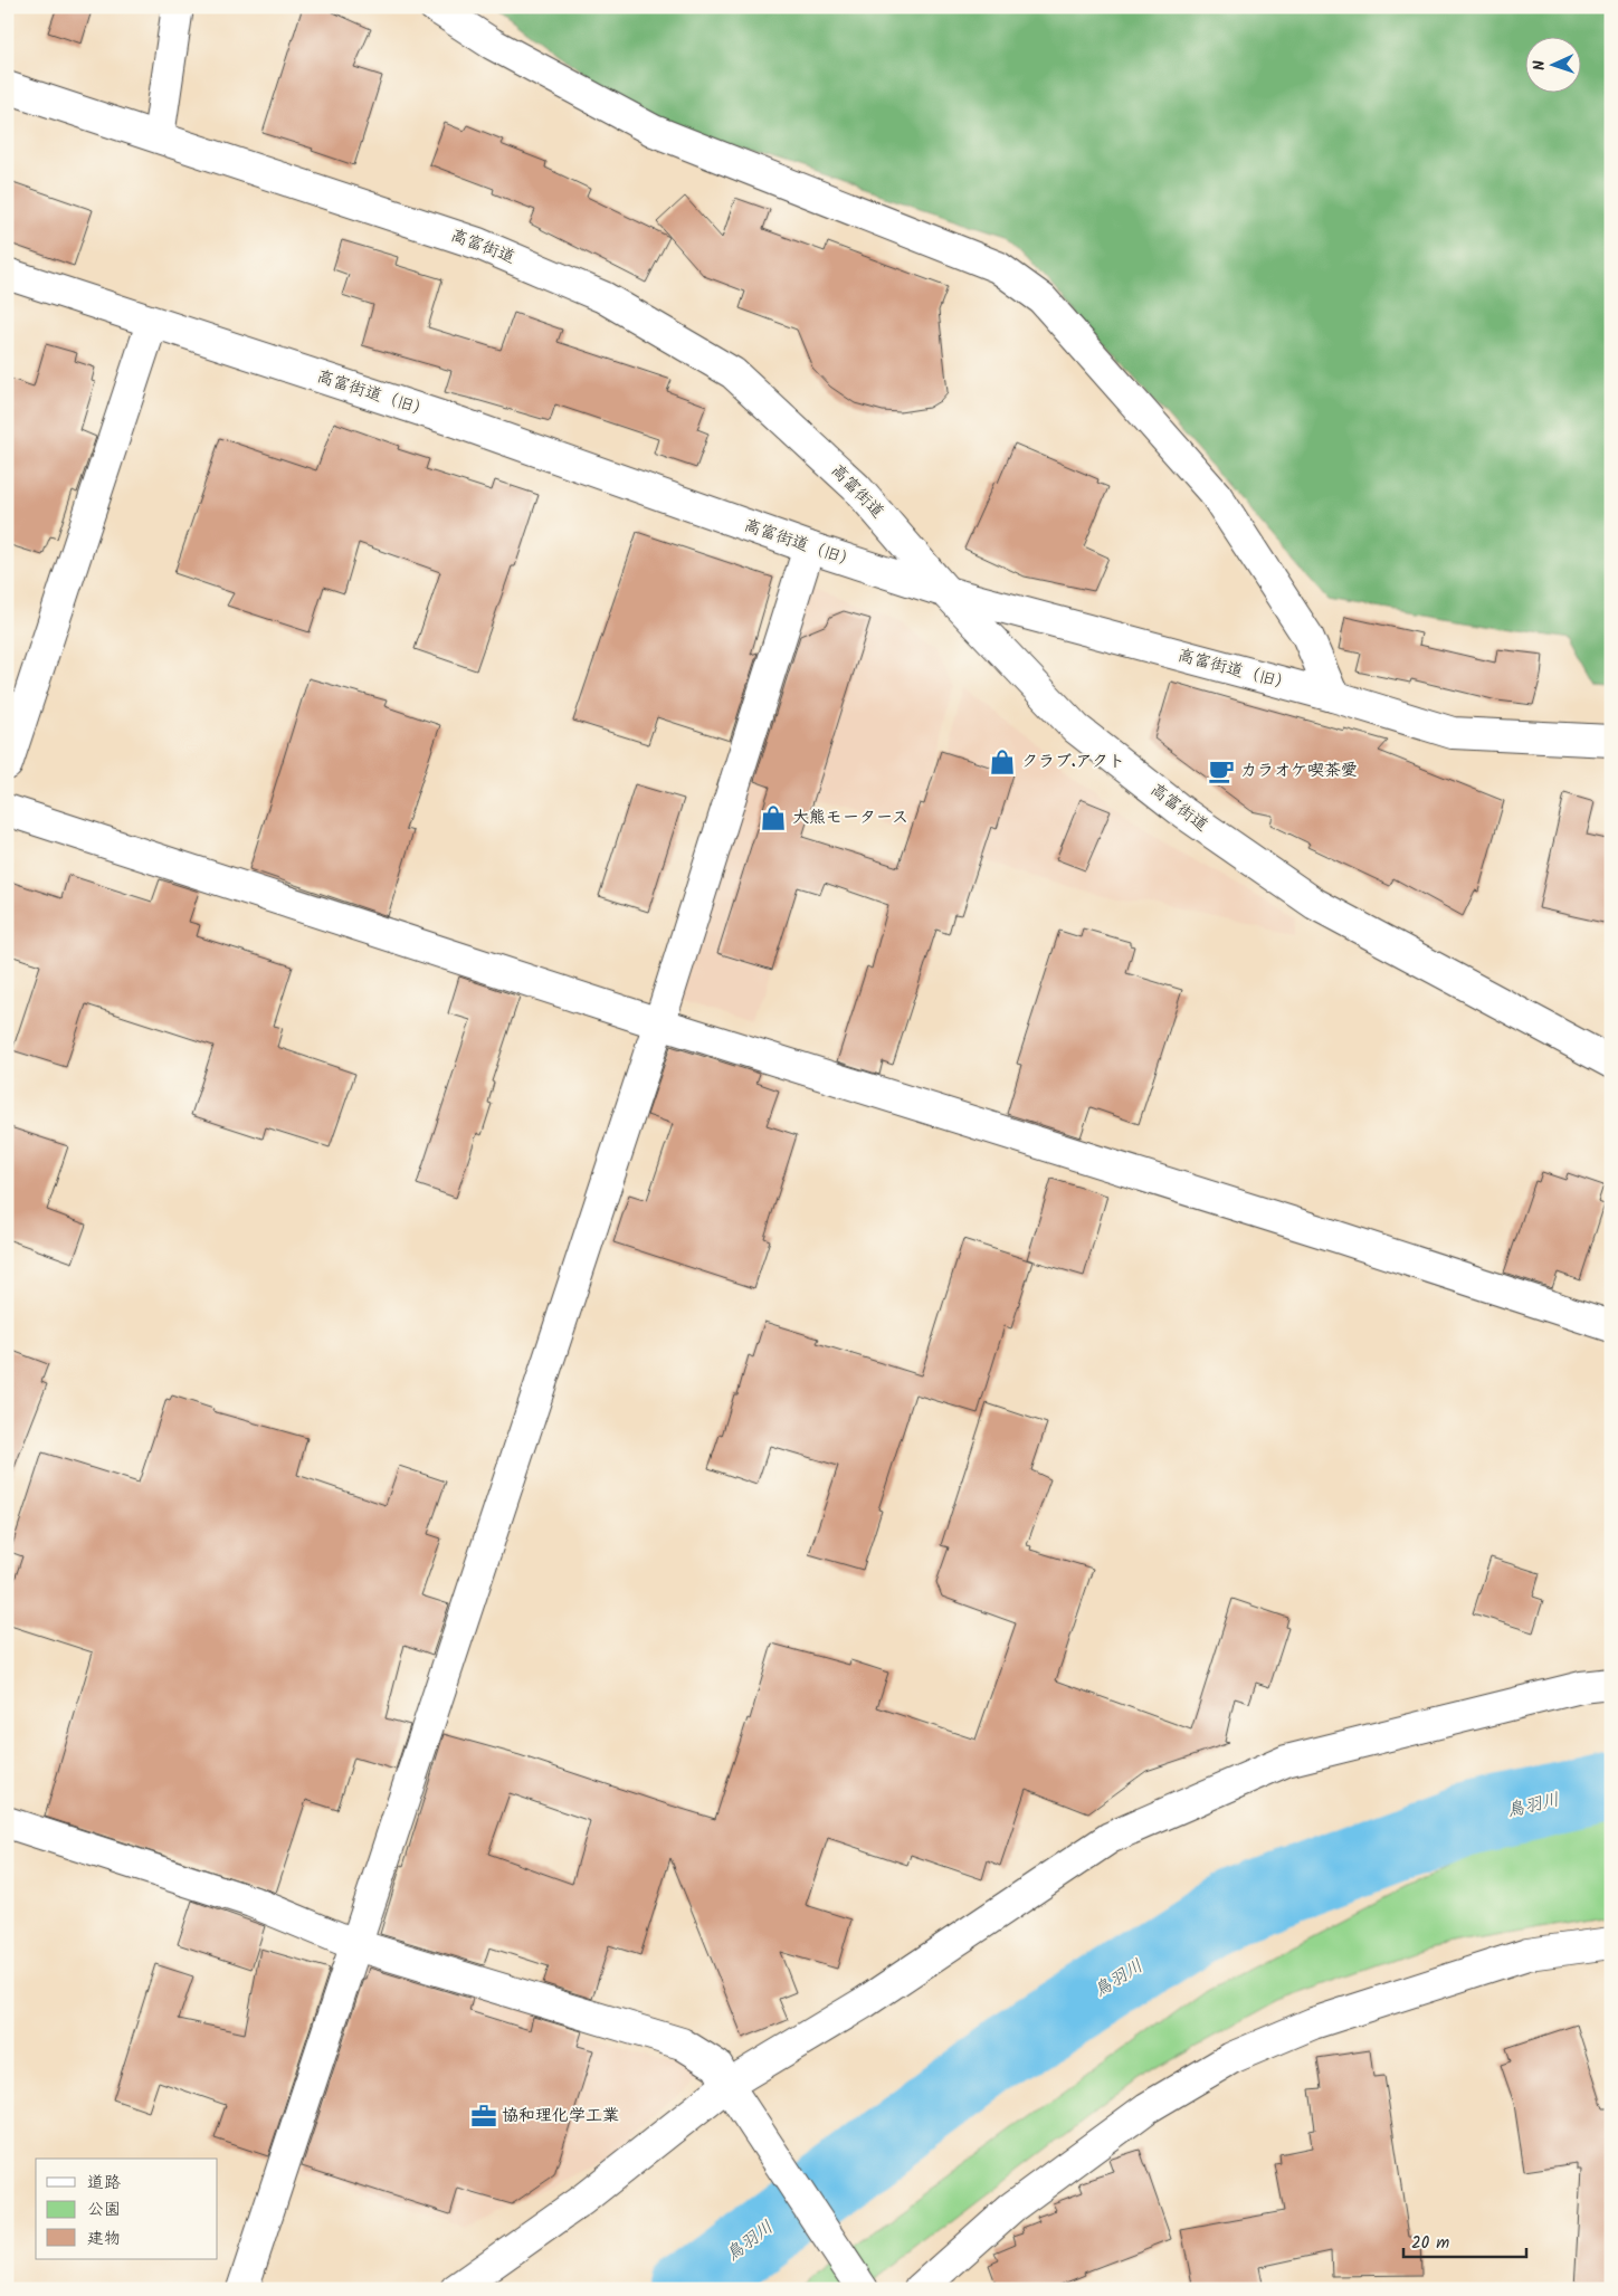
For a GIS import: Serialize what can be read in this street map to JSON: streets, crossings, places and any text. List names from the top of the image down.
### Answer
{
  "streets": {
    "street": ["高富街道", "高富街道（旧）"]
  },
  "crossings": [
    ["高富街道", "高富街道（旧）"]
  ],
  "water": ["鳥羽川"],
  "places": {
    "shop": ["クラブ.アクト", "大熊モータース"],
    "cafe": ["カラオケ喫茶愛"],
    "office": ["協和理化学工業"]
  },
  "legend": ["道路", "公園", "建物"],
  "scale_bar": "20 m",
  "north": "left"
}
